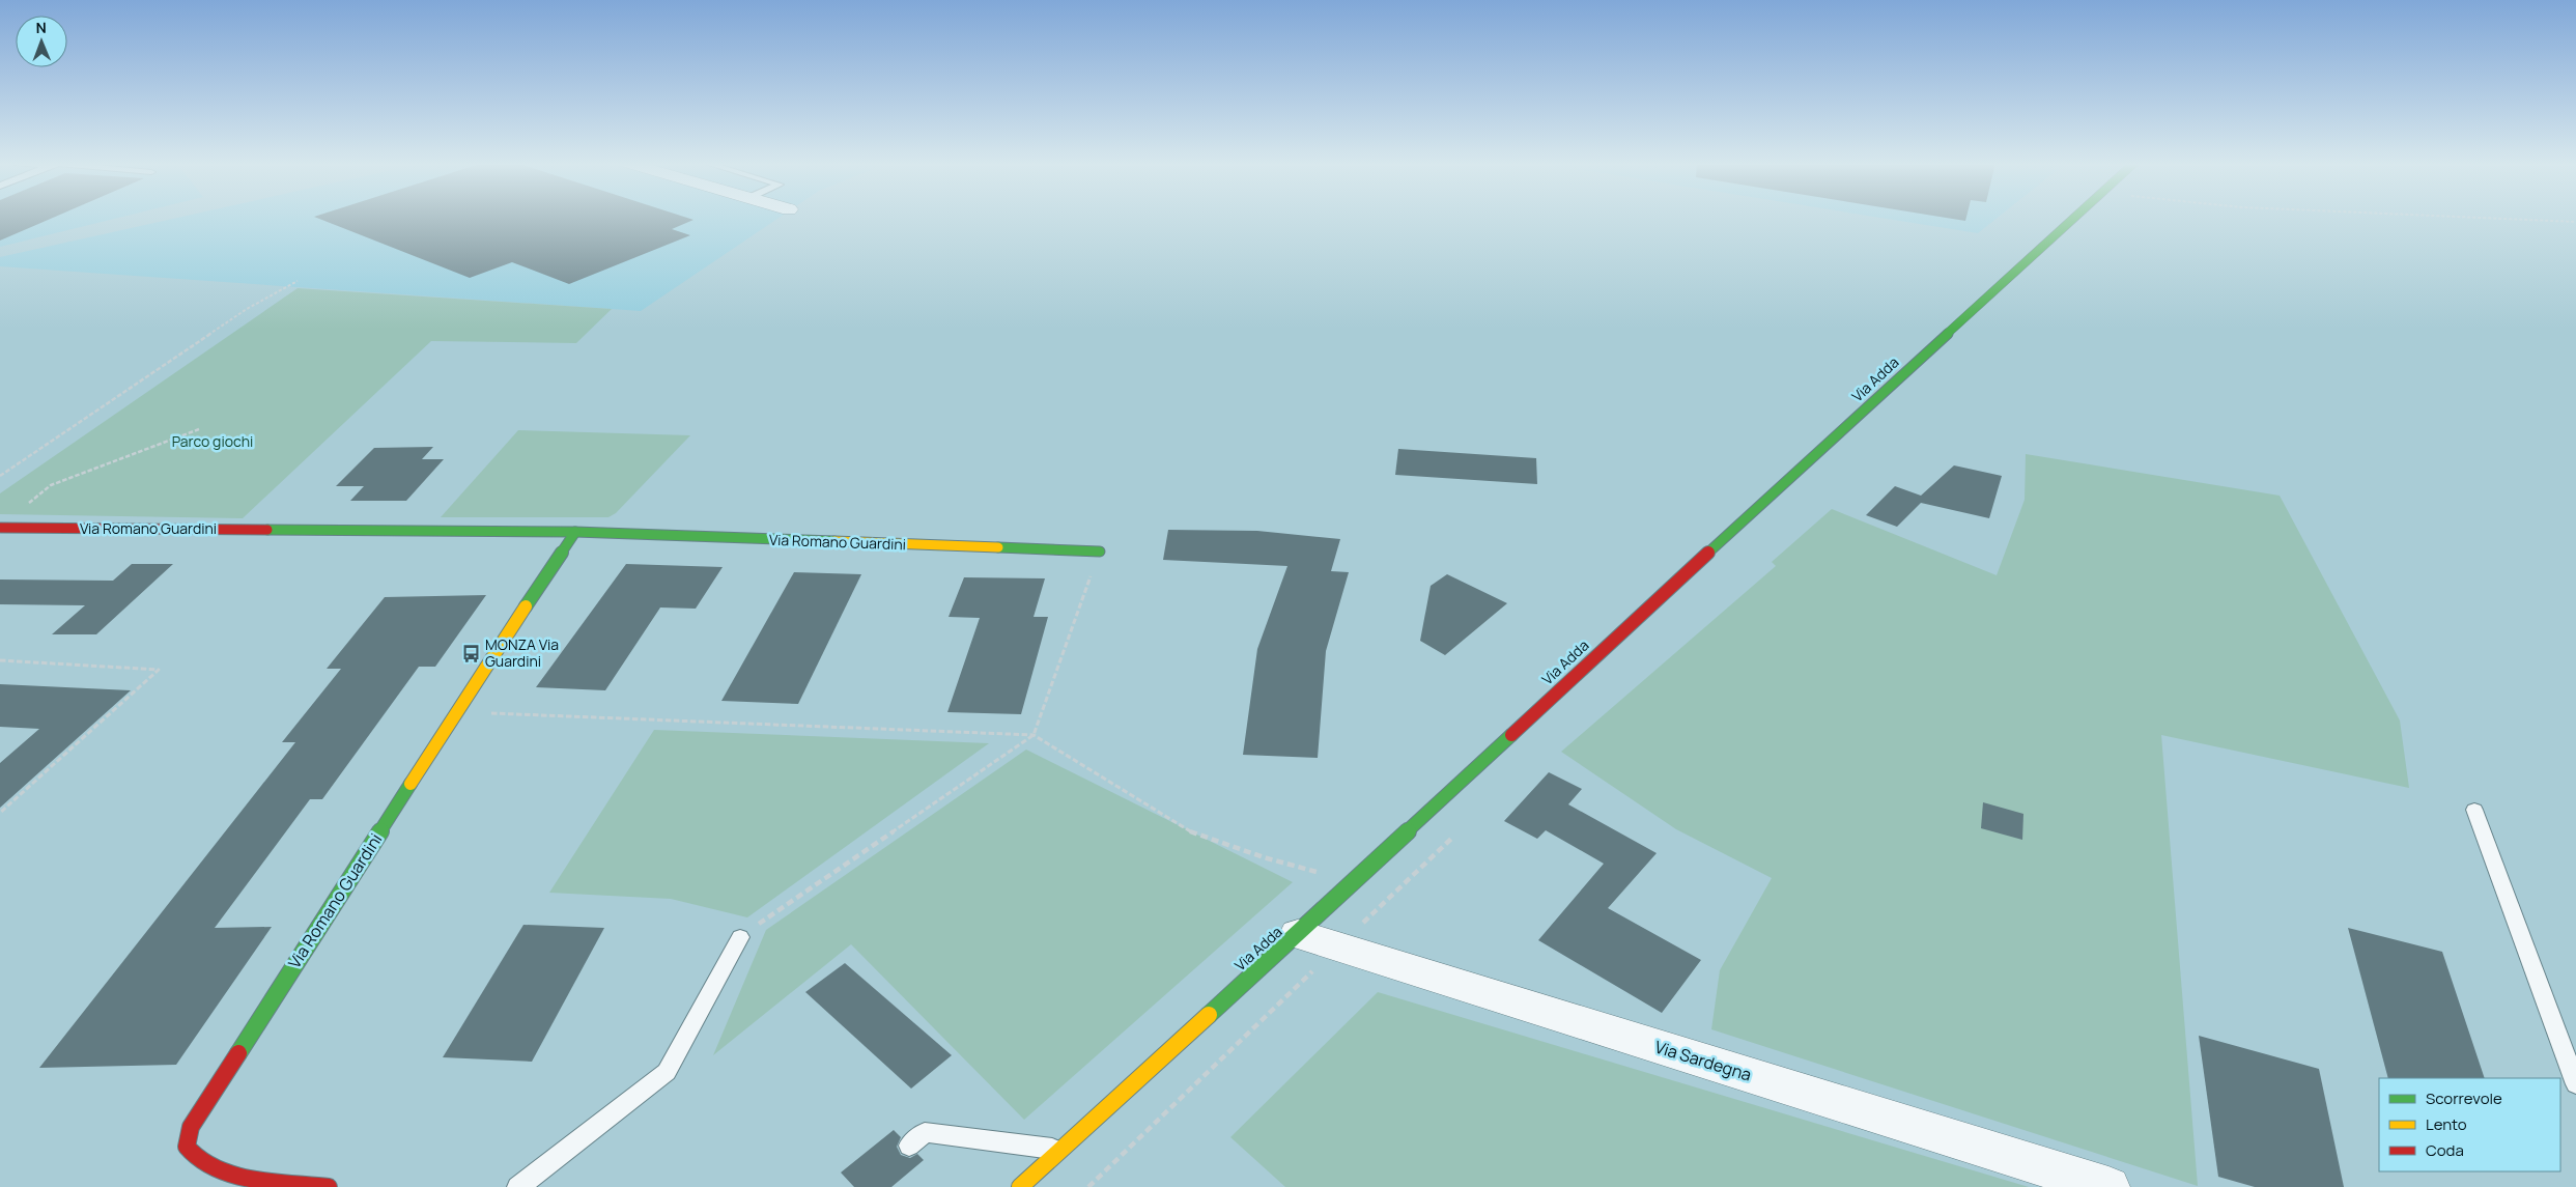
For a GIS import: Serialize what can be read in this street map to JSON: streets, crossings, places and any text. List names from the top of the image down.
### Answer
{
  "streets": {
    "main road": ["Via Adda", "Via Romano Guardini"],
    "street": ["Via Sardegna"]
  },
  "crossings": [
    ["Via Adda", "Via Sardegna"]
  ],
  "parks": ["Parco giochi"],
  "places": {
    "bus stop": ["MONZA Via Guardini"]
  },
  "legend": ["Scorrevole", "Lento", "Coda"],
  "north": "top"
}
